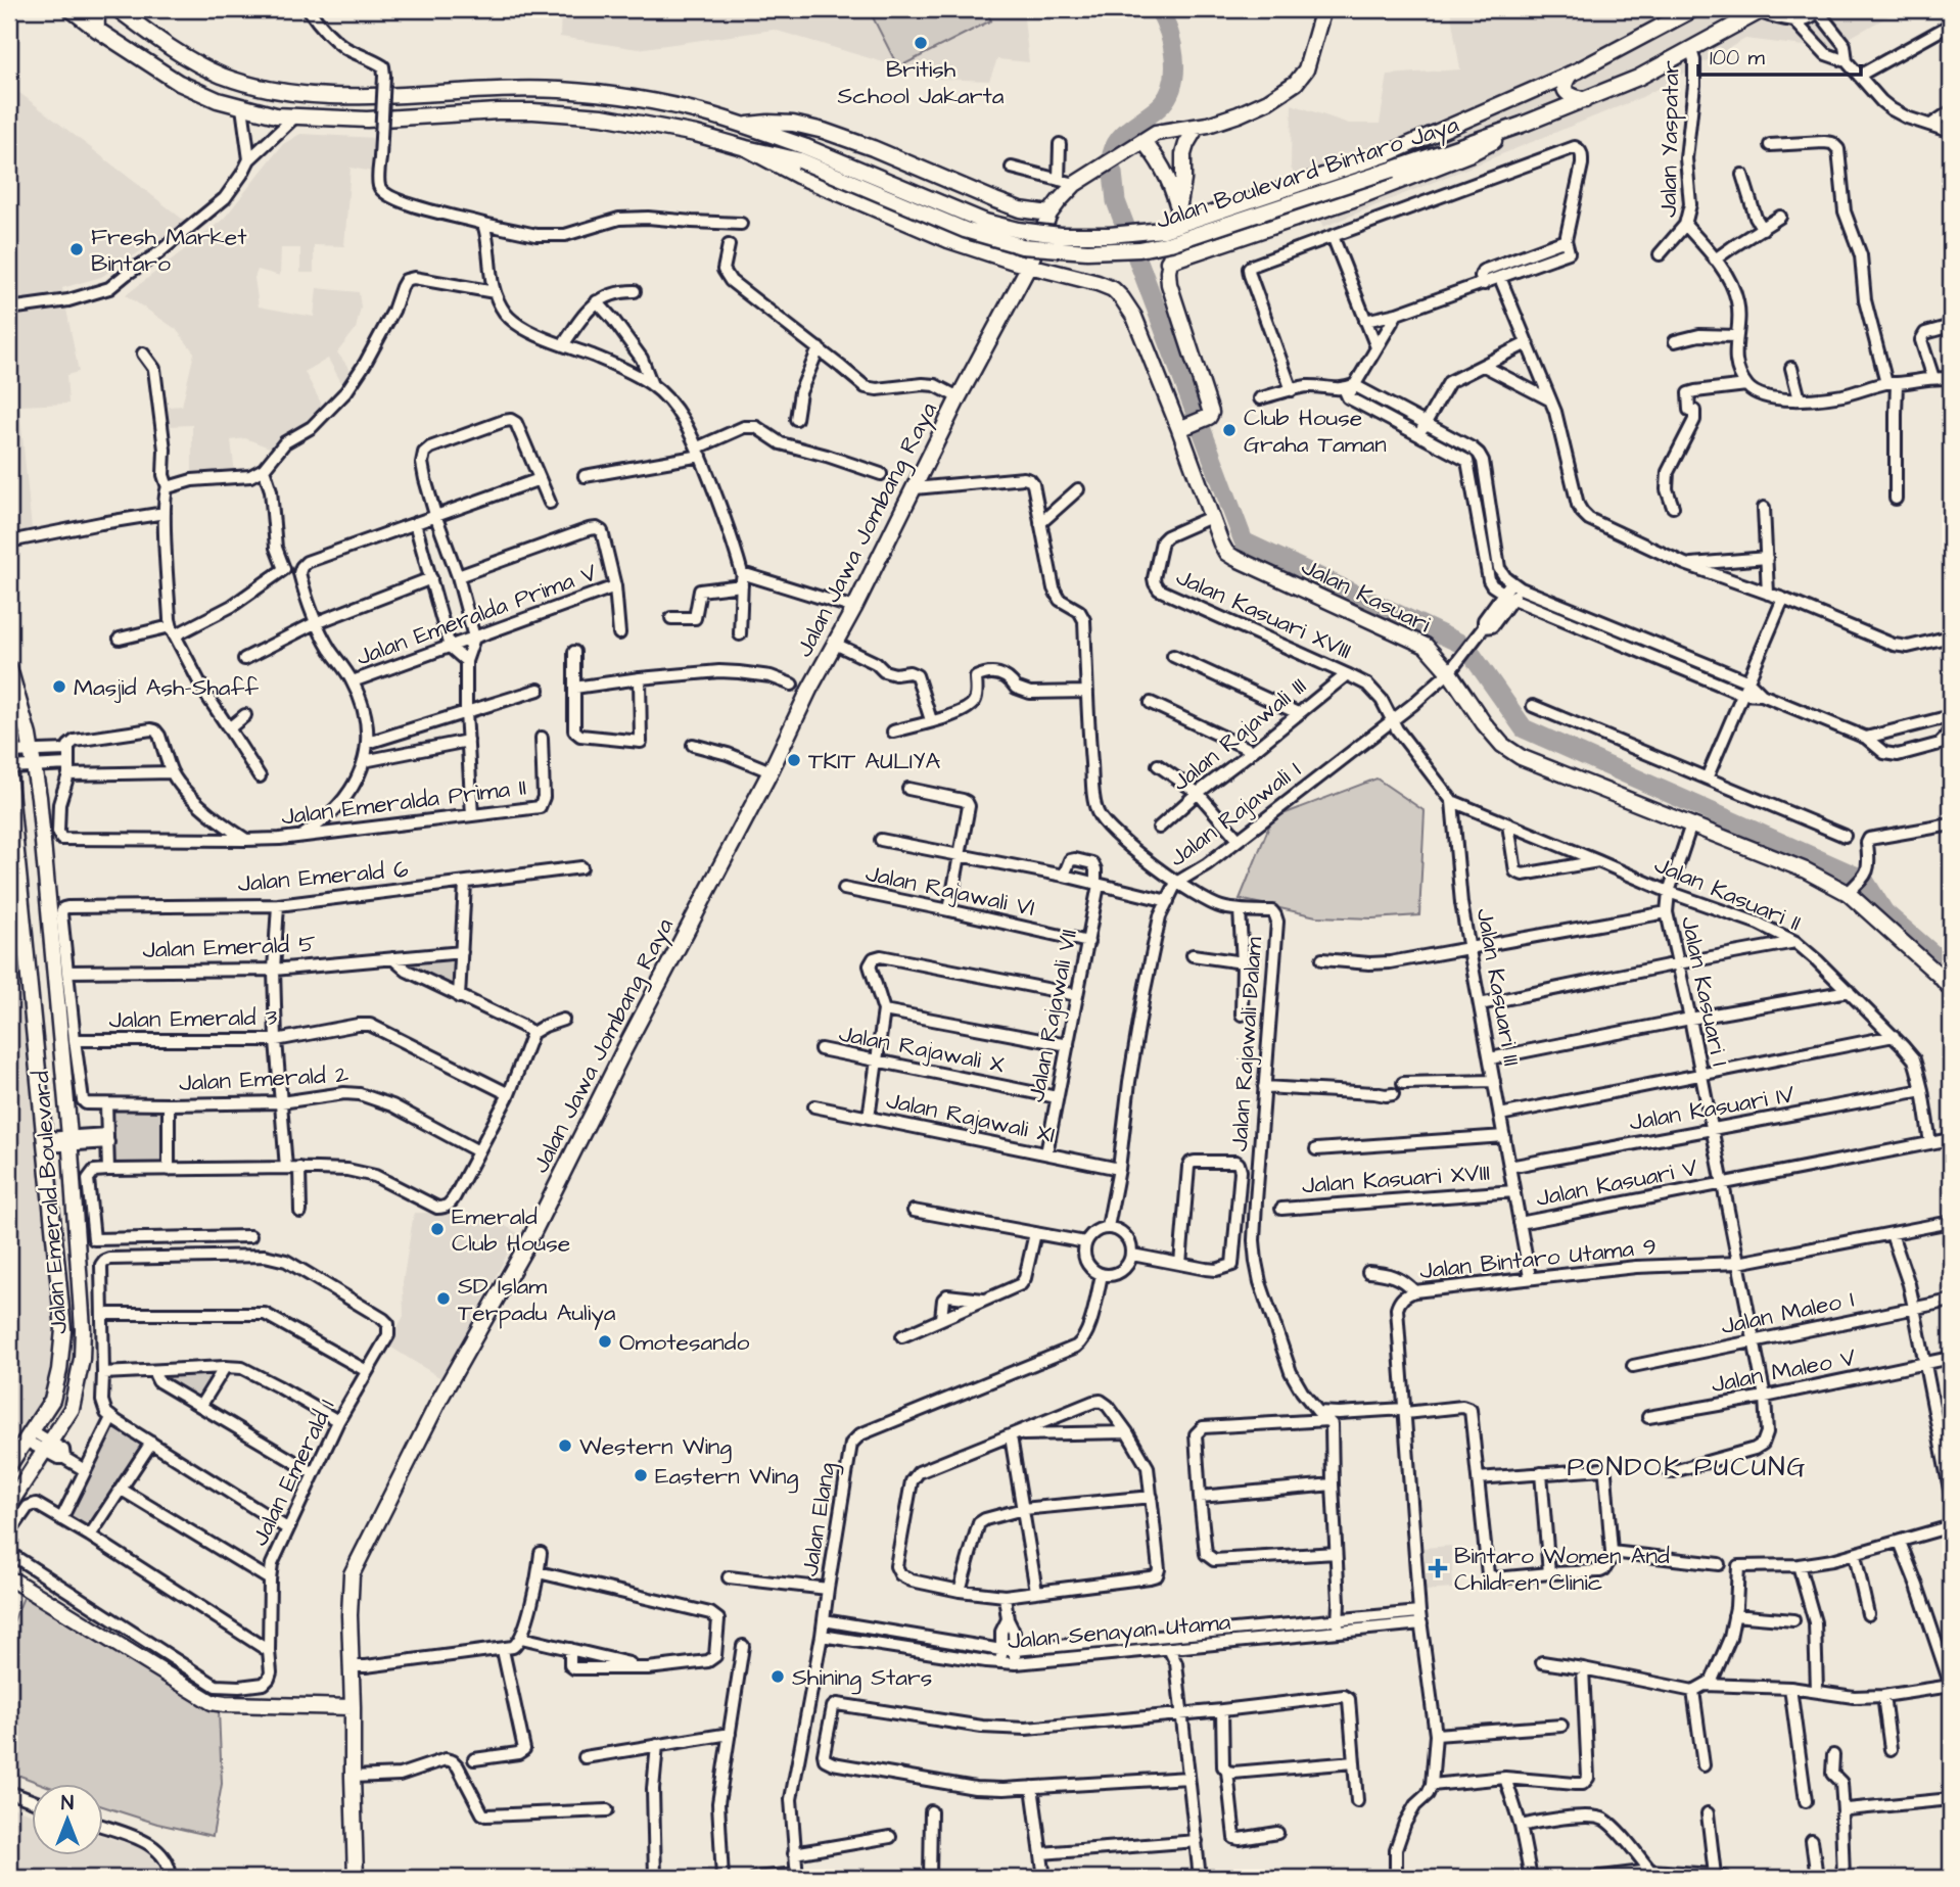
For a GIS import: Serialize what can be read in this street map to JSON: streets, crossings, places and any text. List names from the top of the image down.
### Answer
{
  "streets": {
    "main road": [
      "Jalan Boulevard Bintaro Jaya",
      "Jalan Jawa Jombang Raya",
      "Jalan Kasuari",
      "Jalan Emerald Boulevard"
    ],
    "street": [
      "Jalan Yaspatar",
      "Jalan Kasuari XVIII",
      "Jalan Emeralda Prima V",
      "Jalan Rajawali III",
      "Jalan Emeralda Prima II",
      "Jalan Rajawali I",
      "Jalan Emerald 6",
      "Jalan Rajawali VI",
      "Jalan Kasuari II",
      "Jalan Emerald 5",
      "Jalan Kasuari III",
      "Jalan Kasuari I",
      "Jalan Rajawali VII",
      "Jalan Emerald 3",
      "Jalan Rajawali Dalam",
      "Jalan Rajawali X",
      "Jalan Emerald 2",
      "Jalan Kasuari IV",
      "Jalan Rajawali XI",
      "Jalan Kasuari V",
      "Jalan Bintaro Utama 9",
      "Jalan Maleo I",
      "Jalan Maleo V",
      "Jalan Emerald 1",
      "Jalan Elang",
      "Jalan Senayan Utama"
    ]
  },
  "crossings": [
    ["Jalan Yaspatar", "Jalan Boulevard Bintaro Jaya"],
    ["Jalan Boulevard Bintaro Jaya", "Jalan Kasuari"],
    ["Jalan Jawa Jombang Raya", "Jalan Kasuari"],
    ["Jalan Jawa Jombang Raya", "Jalan Rajawali Dalam"],
    ["Jalan Kasuari", "Jalan Kasuari XVIII"],
    ["Jalan Kasuari", "Jalan Rajawali I"],
    ["Jalan Kasuari XVIII", "Jalan Rajawali III"],
    ["Jalan Kasuari XVIII", "Jalan Rajawali I"],
    ["Jalan Kasuari XVIII", "Jalan Kasuari III"],
    ["Jalan Rajawali I", "Jalan Rajawali Dalam"],
    ["Jalan Rajawali I", "Jalan Rajawali XI"],
    ["Jalan Rajawali I", "Jalan Elang"],
    ["Jalan Emerald 6", "Jalan Emerald 5"],
    ["Jalan Rajawali VI", "Jalan Rajawali VII"],
    ["Jalan Kasuari II", "Jalan Kasuari III"],
    ["Jalan Kasuari II", "Jalan Kasuari I"],
    ["Jalan Kasuari II", "Jalan Kasuari IV"],
    ["Jalan Kasuari III", "Jalan Kasuari IV"],
    ["Jalan Kasuari III", "Jalan Kasuari V"],
    ["Jalan Kasuari III", "Jalan Bintaro Utama 9"],
    ["Jalan Kasuari I", "Jalan Kasuari IV"],
    ["Jalan Kasuari I", "Jalan Kasuari V"],
    ["Jalan Kasuari I", "Jalan Bintaro Utama 9"],
    ["Jalan Kasuari I", "Jalan Maleo I"],
    ["Jalan Kasuari I", "Jalan Maleo V"],
    ["Jalan Rajawali VII", "Jalan Rajawali X"],
    ["Jalan Rajawali VII", "Jalan Rajawali XI"],
    ["Jalan Emerald 3", "Jalan Emerald 2"],
    ["Jalan Rajawali Dalam", "Jalan Bintaro Utama 9"],
    ["Jalan Bintaro Utama 9", "Jalan Senayan Utama"],
    ["Jalan Elang", "Jalan Senayan Utama"]
  ],
  "districts": ["PONDOK PUCUNG"],
  "places": {
    "other": [
      "British School Jakarta",
      "Fresh Market Bintaro",
      "Club House Graha Taman",
      "Masjid Ash-Shaff",
      "TKIT AULIYA",
      "Emerald Club House",
      "SD Islam Terpadu Auliya",
      "Omotesando",
      "Western Wing",
      "Eastern Wing",
      "Shining Stars"
    ],
    "health": ["Bintaro Women And Children Clinic"]
  },
  "scale_bar": "100 m",
  "north": "top"
}
